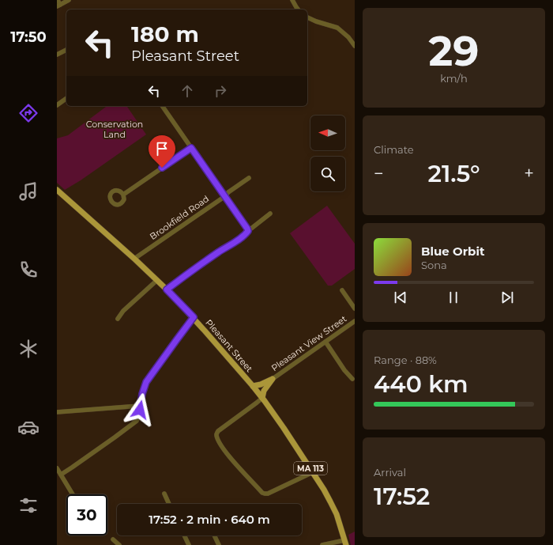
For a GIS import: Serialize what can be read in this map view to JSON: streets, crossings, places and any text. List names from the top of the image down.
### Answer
{
  "streets": {
    "main road": ["Pleasant Street", "MA 113"],
    "street": ["Brookfield Road", "Pleasant View Street"]
  },
  "crossings": [
    ["Brookfield Road", "Pleasant Street"]
  ],
  "parks": ["Conservation Land"],
  "north": "left",
  "page": {
    "tabs": "17:50",
    "tile": [
      ["29", "km/h"],
      "Climate",
      ["Range · 88%", "440 km"],
      ["Arrival", "17:52"]
    ],
    "turn": ["180 m", "Pleasant Street"],
    "heat": ["−", "21.5°", "+"],
    "song": ["Blue Orbit", "Sona"],
    "limit": "30",
    "trip": "17:52 · 2 min · 640 m"
  }
}
